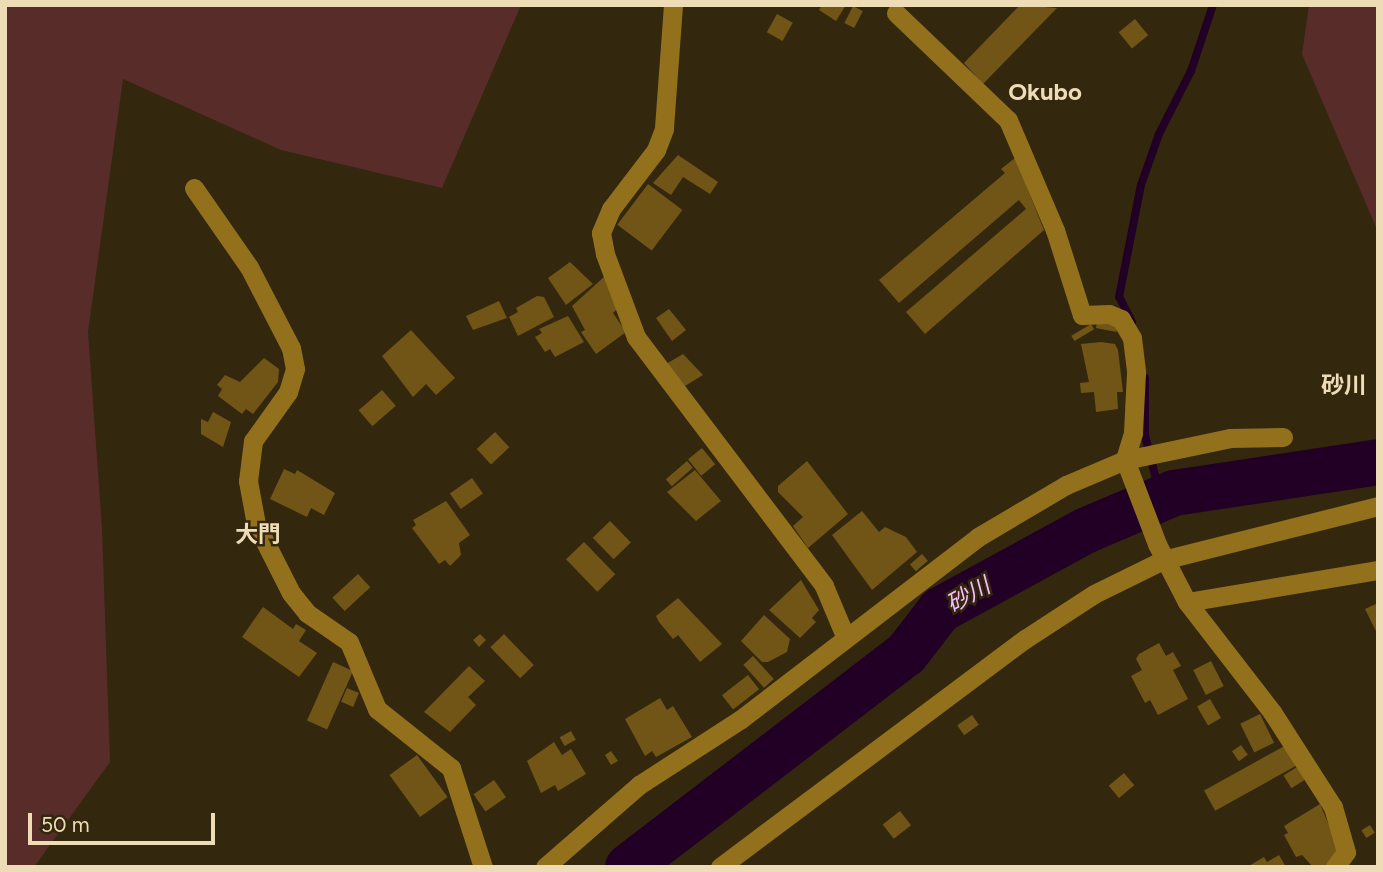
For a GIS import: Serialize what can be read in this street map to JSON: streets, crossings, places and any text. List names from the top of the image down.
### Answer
{
  "districts": ["Okubo", "砂川", "大門"],
  "water": ["砂川"],
  "scale_bar": "50 m"
}
